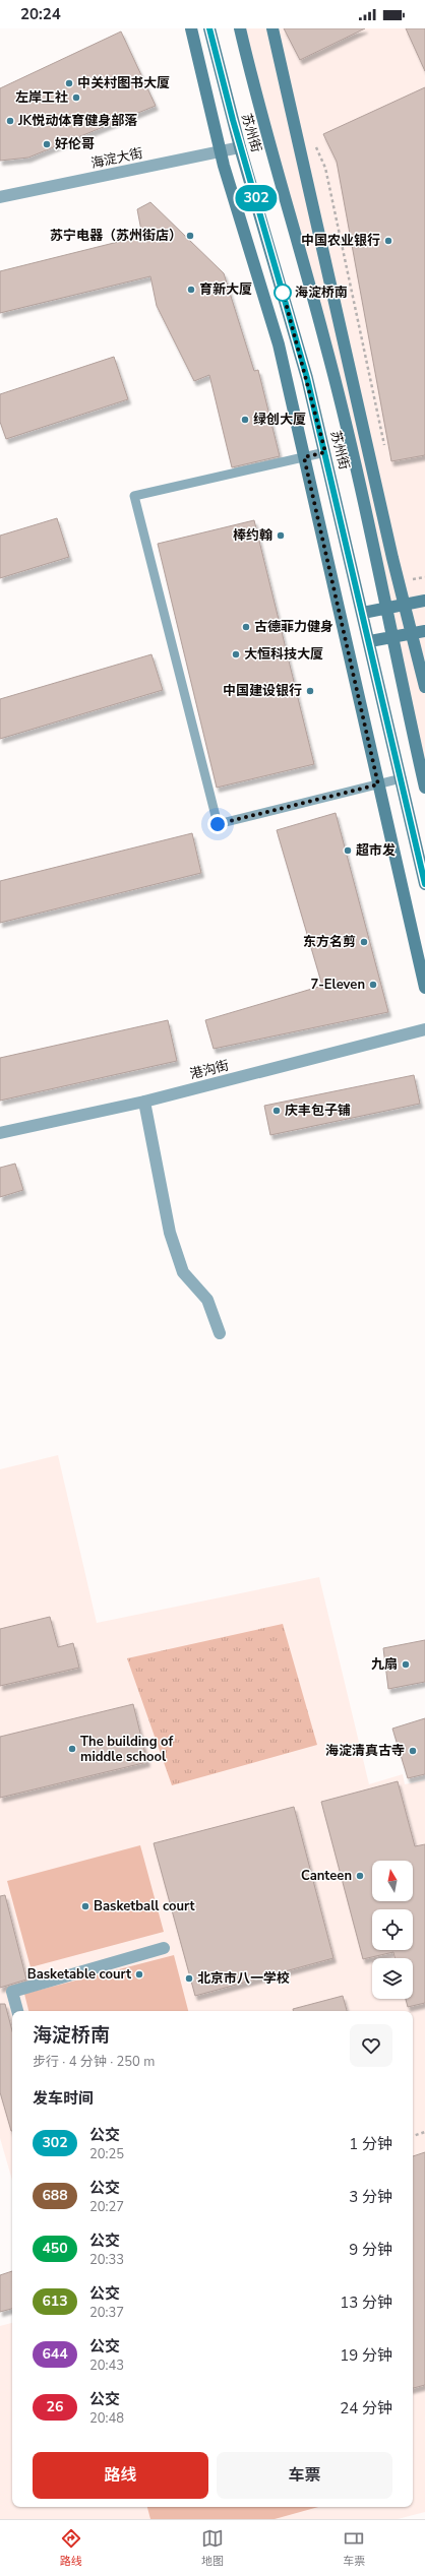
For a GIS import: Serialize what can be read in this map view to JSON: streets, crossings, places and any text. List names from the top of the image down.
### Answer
{
  "streets": {
    "main road": ["苏州街"],
    "street": ["海淀大街", "港沟街"]
  },
  "crossings": [
    ["苏州街", "海淀大街"]
  ],
  "places": [
    "中关村图书大厦",
    "左岸工社",
    "JK悦动体育健身部落",
    "好伦哥",
    "苏宁电器（苏州街店）",
    "中国农业银行",
    "育新大厦",
    "海淀桥南",
    "绿创大厦",
    "棒约翰",
    "古德菲力健身",
    "大恒科技大厦",
    "中国建设银行",
    "超市发",
    "东方名剪",
    "7-Eleven",
    "庆丰包子铺",
    "九扇",
    "The building of middle school",
    "海淀清真古寺",
    "Canteen",
    "Basketball court",
    "Basketable court",
    "北京市八一学校"
  ],
  "lines": ["bus line 302"],
  "north": "top",
  "page": {
    "status": "20:24",
    "on_map": "302",
    "heading": [
      ["海淀桥南", "步行 · 4 分钟 · 250 m"],
      "发车时间"
    ],
    "list": [
      {
        "mark": "302",
        "name": "公交",
        "note": "20:25",
        "value": "1 分钟"
      },
      {
        "mark": "688",
        "name": "公交",
        "note": "20:27",
        "value": "3 分钟"
      },
      {
        "mark": "450",
        "name": "公交",
        "note": "20:33",
        "value": "9 分钟"
      },
      {
        "mark": "613",
        "name": "公交",
        "note": "20:37",
        "value": "13 分钟"
      },
      {
        "mark": "644",
        "name": "公交",
        "note": "20:43",
        "value": "19 分钟"
      },
      {
        "mark": "26",
        "name": "公交",
        "note": "20:48",
        "value": "24 分钟"
      }
    ],
    "buttons": ["路线", "车票"],
    "tabs": ["路线", "地图", "车票"]
  }
}
